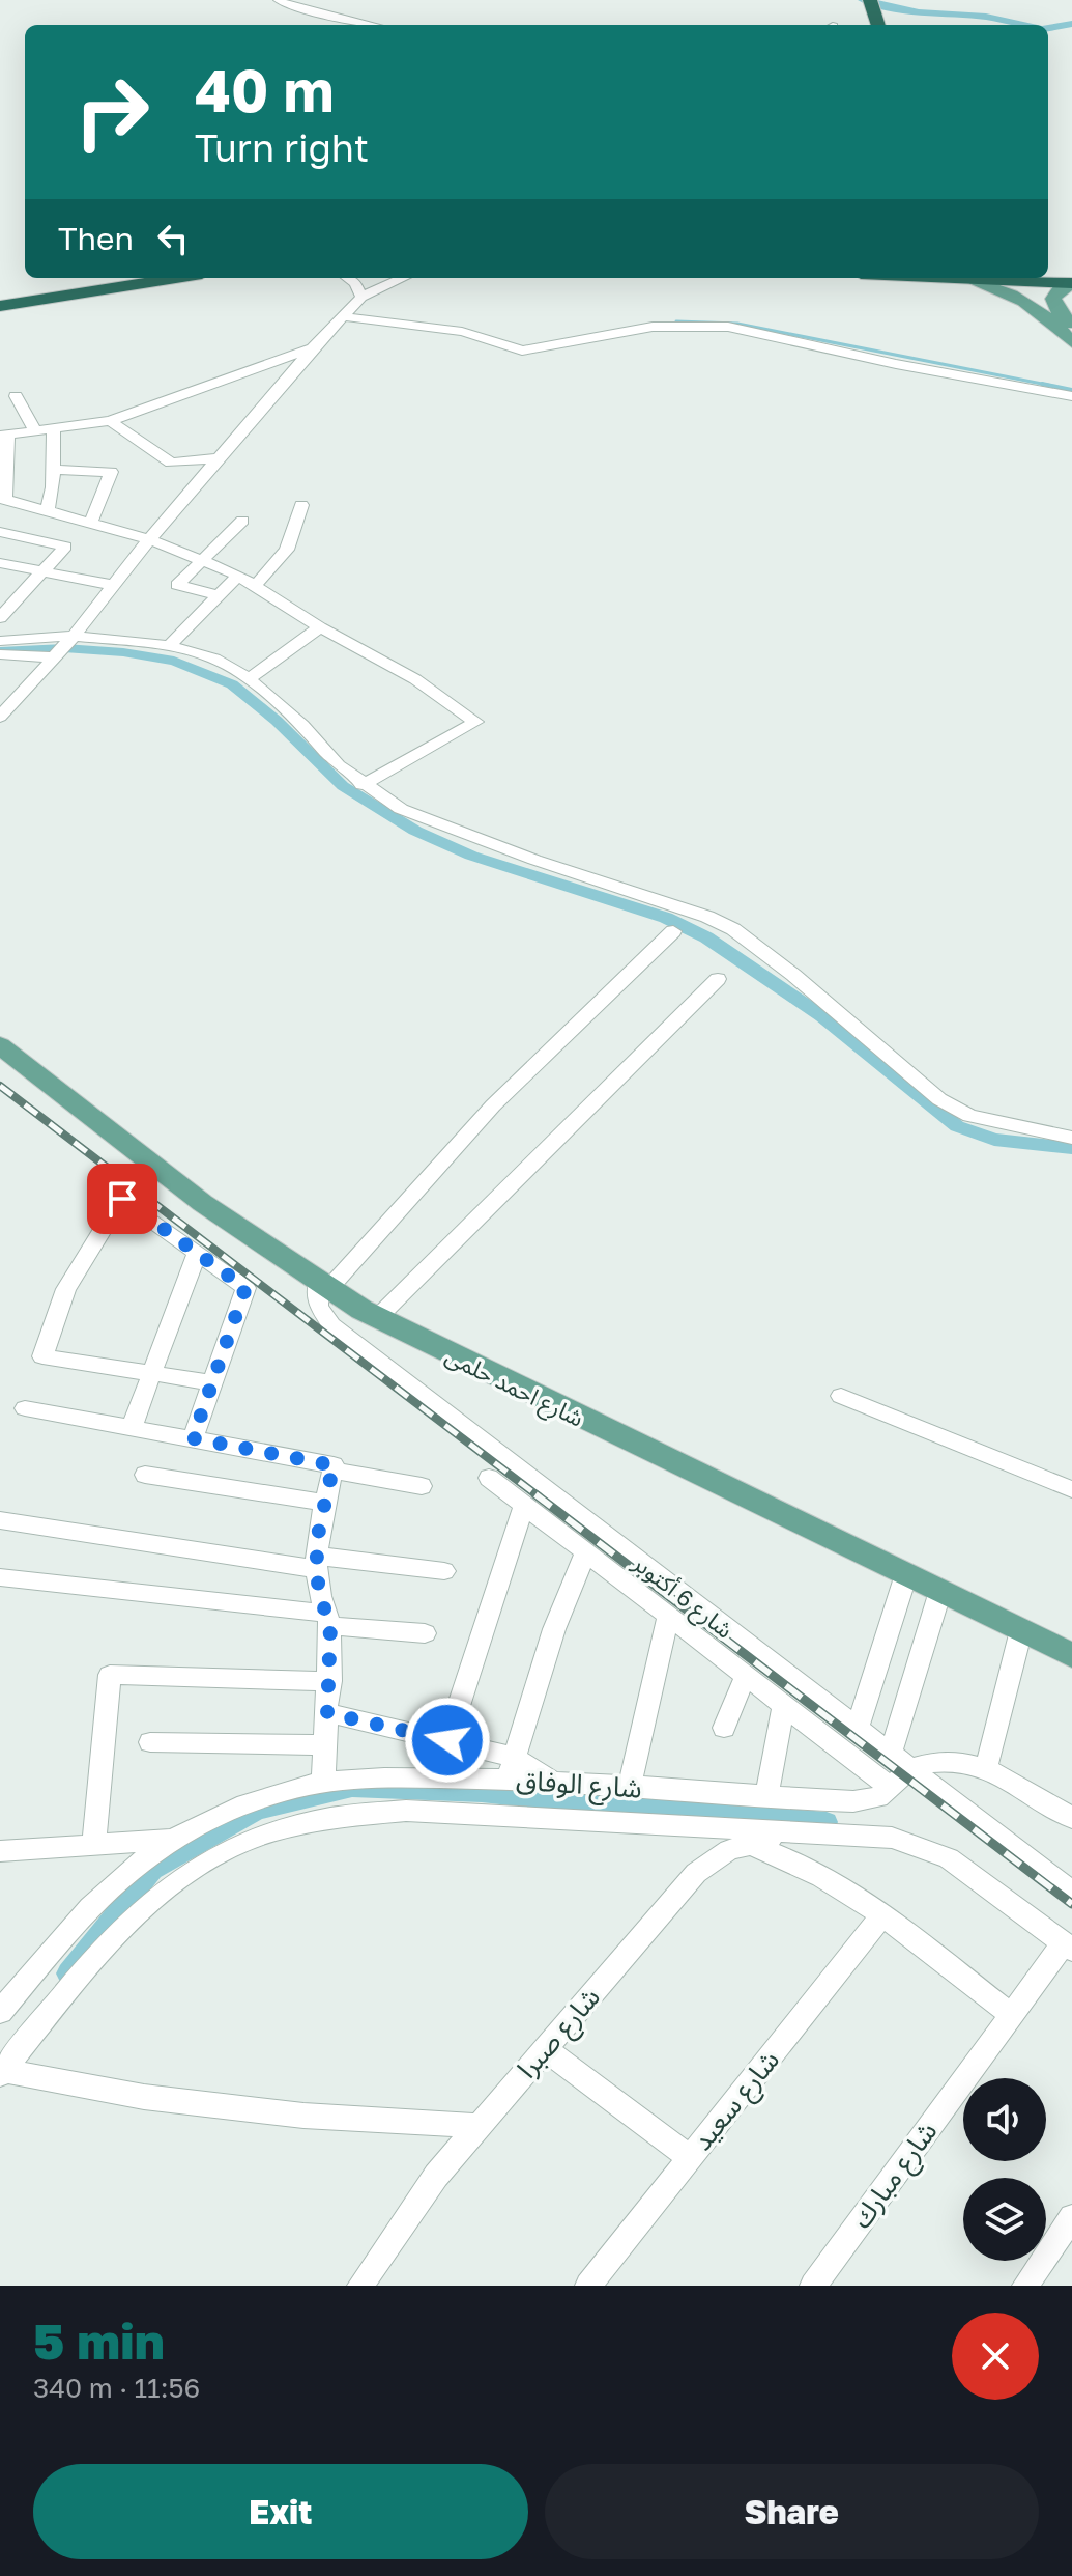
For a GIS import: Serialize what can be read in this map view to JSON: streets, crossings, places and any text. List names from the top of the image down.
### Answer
{
  "streets": {
    "main road": ["شارع احمد حلمى"],
    "street": [
      "شارع 6 أكتوبر",
      "شارع الوفاق",
      "شارع صبرا",
      "شارع سعيد",
      "شارع مبارك"
    ]
  },
  "crossings": [
    ["شارع احمد حلمى", "شارع 6 أكتوبر"],
    ["شارع 6 أكتوبر", "شارع الوفاق"],
    ["شارع الوفاق", "شارع صبرا"],
    ["شارع الوفاق", "شارع مبارك"]
  ],
  "page": {
    "turn": ["40 m", "Turn right"],
    "then": "Then",
    "heading": ["5 min", "340 m · 11:56"],
    "buttons": ["Exit", "Share"]
  }
}
